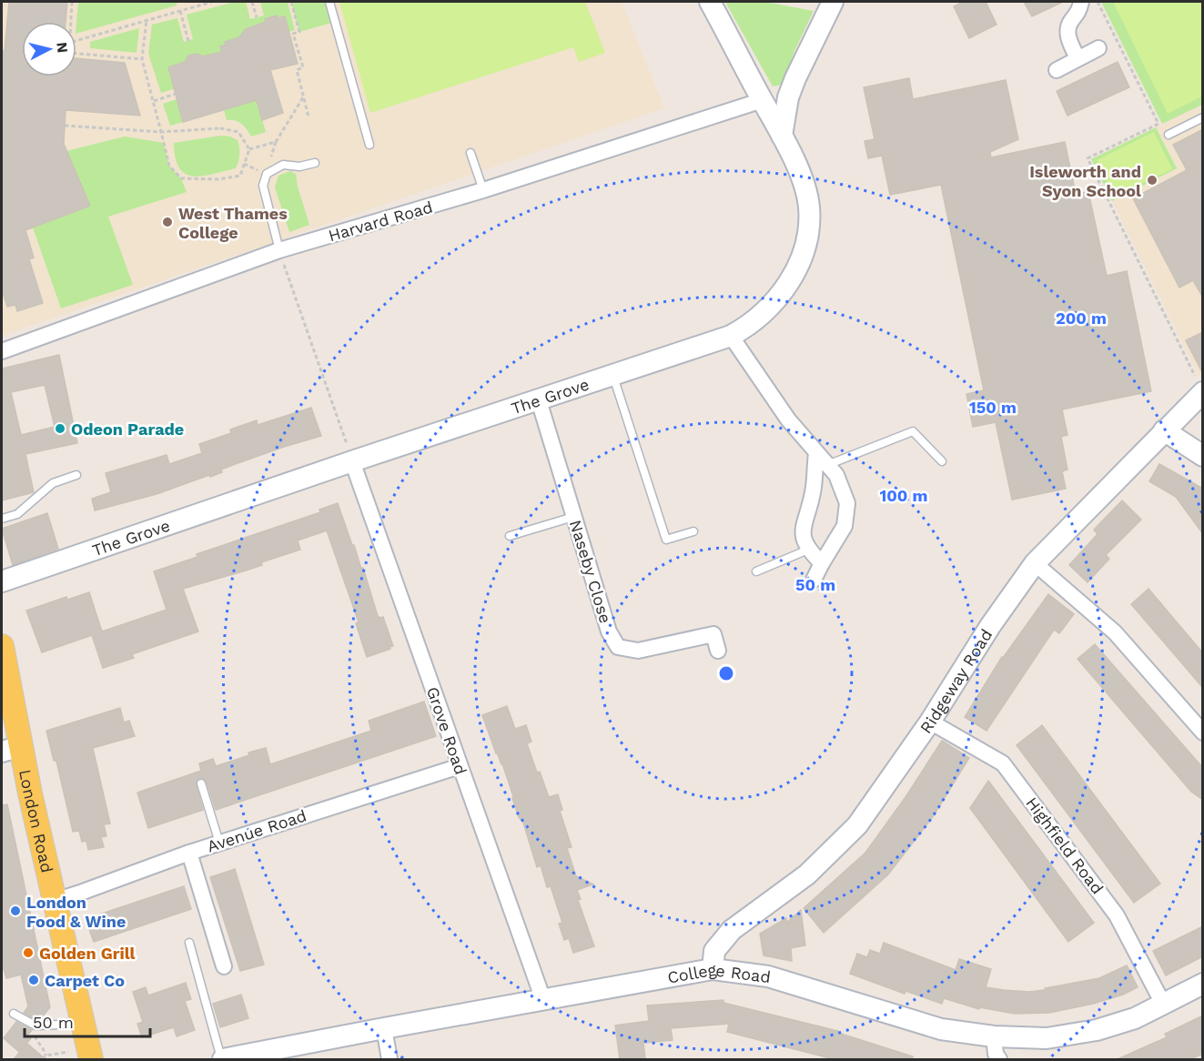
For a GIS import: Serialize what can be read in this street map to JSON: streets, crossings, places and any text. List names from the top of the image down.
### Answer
{
  "streets": {
    "main road": ["London Road"],
    "street": [
      "Harvard Road",
      "The Grove",
      "Naseby Close",
      "Ridgeway Road",
      "Grove Road",
      "Avenue Road",
      "Highfield Road",
      "College Road"
    ]
  },
  "crossings": [
    ["Harvard Road", "The Grove"],
    ["The Grove", "Naseby Close"],
    ["The Grove", "Grove Road"],
    ["Ridgeway Road", "Highfield Road"],
    ["Ridgeway Road", "College Road"],
    ["Grove Road", "Avenue Road"],
    ["Grove Road", "College Road"],
    ["London Road", "Avenue Road"],
    ["Highfield Road", "College Road"]
  ],
  "places": [
    "Isleworth and Syon School",
    "West Thames College",
    "Odeon Parade",
    "London Food & Wine",
    "Golden Grill",
    "Carpet Co"
  ],
  "scale_bar": "50 m",
  "north": "right",
  "rings": [
    "200 m",
    "150 m",
    "100 m",
    "50 m"
  ]
}
